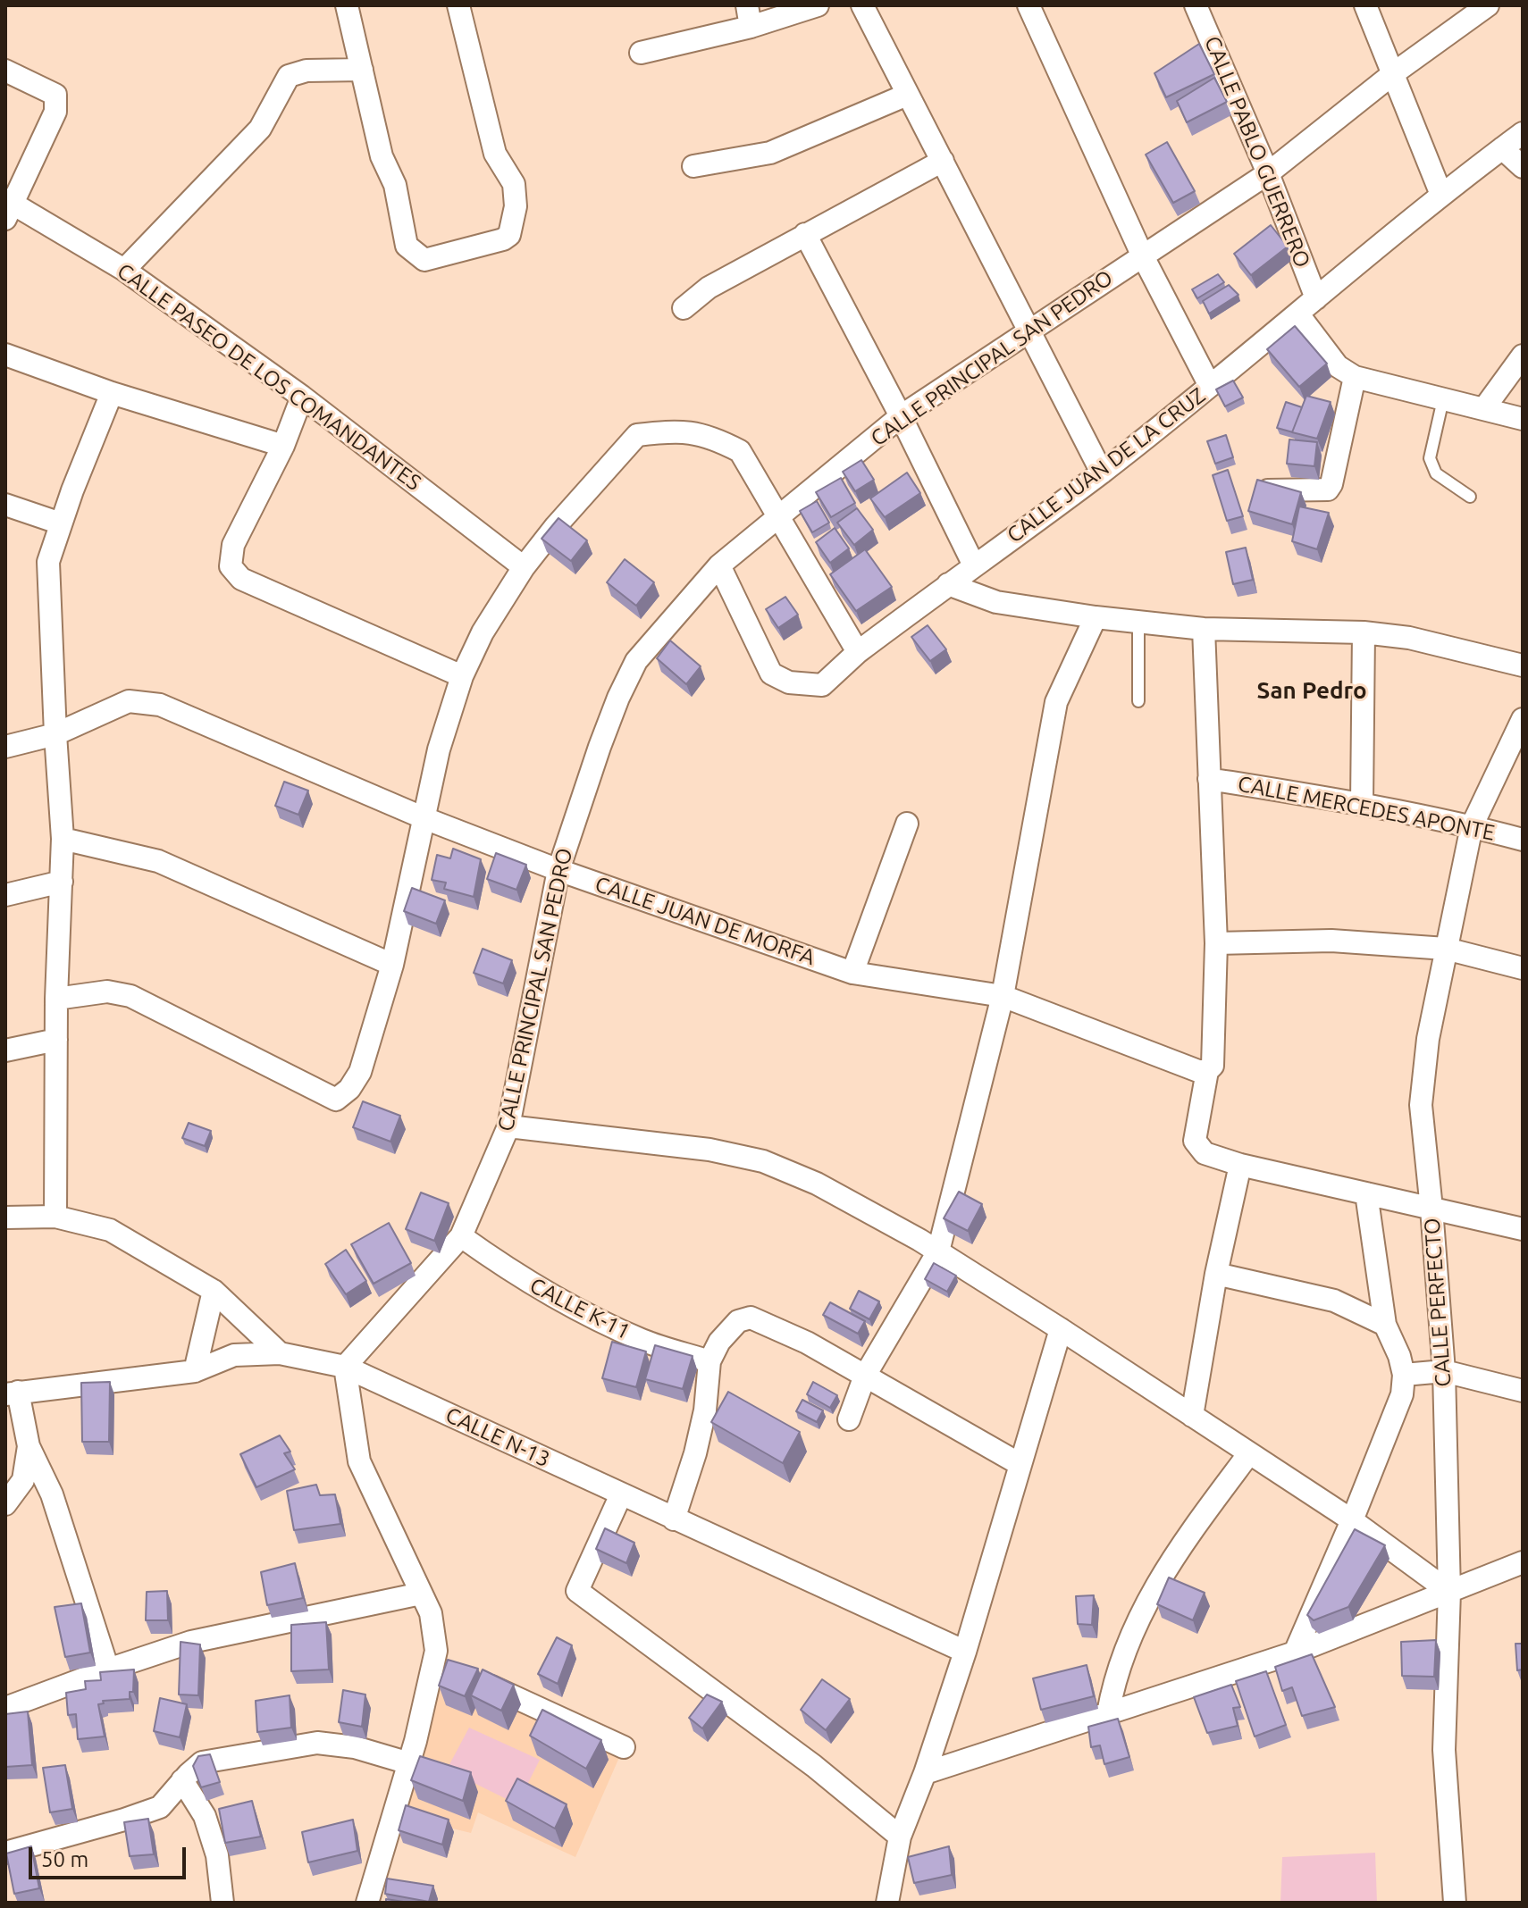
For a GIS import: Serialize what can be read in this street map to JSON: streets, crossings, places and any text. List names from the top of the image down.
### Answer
{
  "streets": {
    "street": [
      "CALLE PABLO GUERRERO",
      "CALLE PRINCIPAL SAN PEDRO",
      "CALLE PASEO DE LOS COMANDANTES",
      "CALLE JUAN DE LA CRUZ",
      "CALLE MERCEDES APONTE",
      "CALLE JUAN DE MORFA",
      "CALLE PERFECTO",
      "CALLE K-11",
      "CALLE N-13"
    ]
  },
  "crossings": [
    ["CALLE PABLO GUERRERO", "CALLE PRINCIPAL SAN PEDRO"],
    ["CALLE PABLO GUERRERO", "CALLE JUAN DE LA CRUZ"],
    ["CALLE PRINCIPAL SAN PEDRO", "CALLE JUAN DE LA CRUZ"],
    ["CALLE PRINCIPAL SAN PEDRO", "CALLE JUAN DE MORFA"],
    ["CALLE PRINCIPAL SAN PEDRO", "CALLE K-11"],
    ["CALLE PRINCIPAL SAN PEDRO", "CALLE N-13"],
    ["CALLE MERCEDES APONTE", "CALLE PERFECTO"]
  ],
  "districts": ["San Pedro"],
  "scale_bar": "50 m"
}
